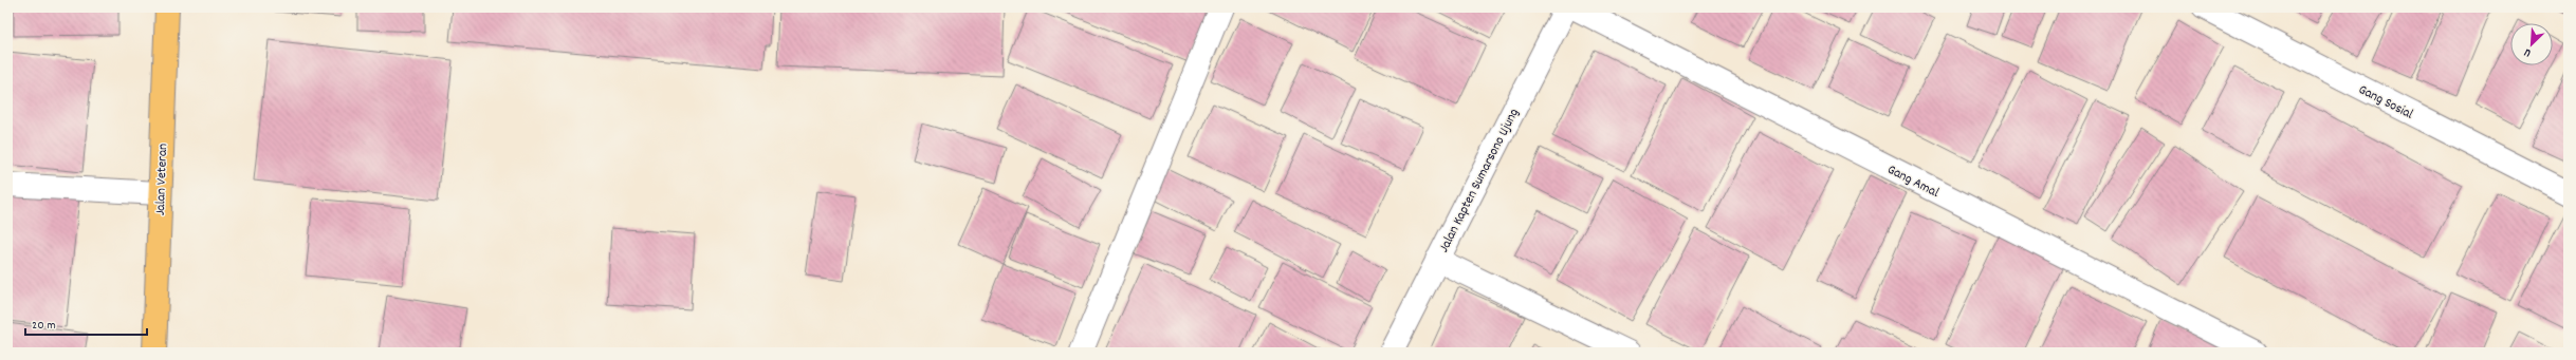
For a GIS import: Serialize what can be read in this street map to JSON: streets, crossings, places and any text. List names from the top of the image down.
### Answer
{
  "streets": {
    "main road": ["Jalan Veteran"],
    "street": ["Gang Sosial", "Jalan Kapten Sumarsono Ujung", "Gang Amal"]
  },
  "scale_bar": "20 m",
  "north": "bottom left"
}
